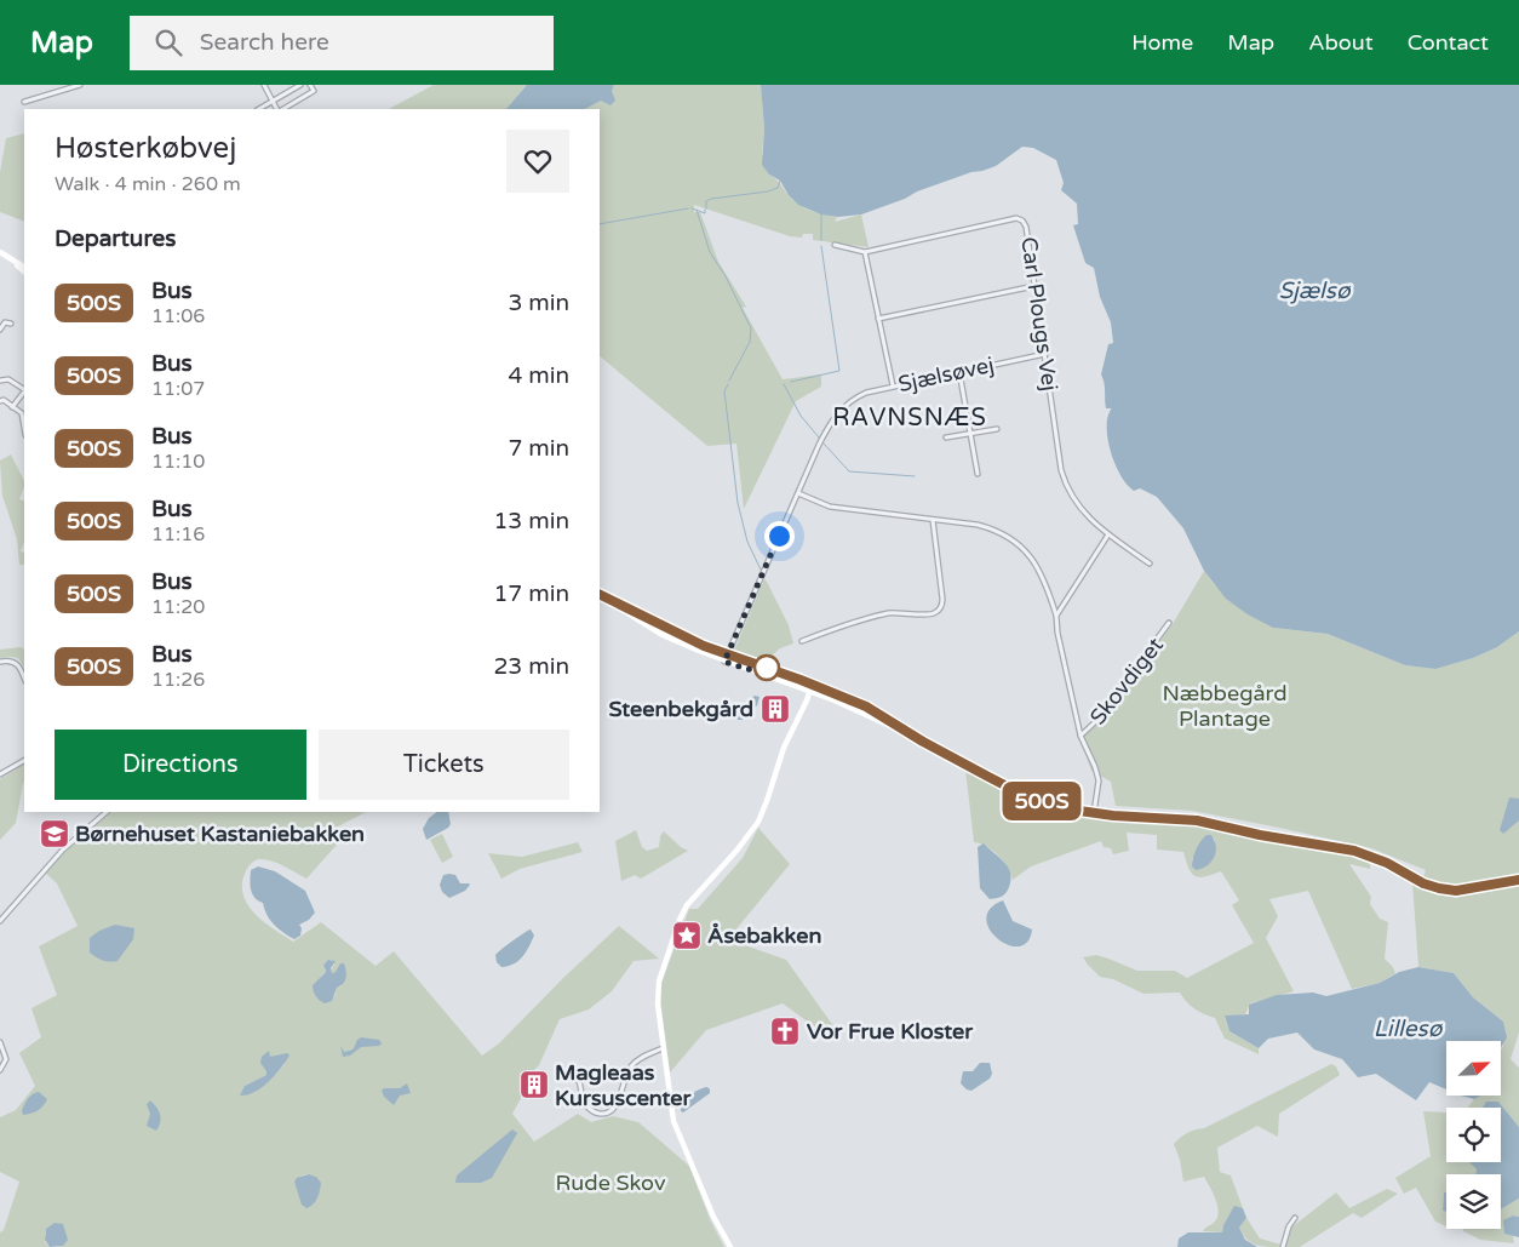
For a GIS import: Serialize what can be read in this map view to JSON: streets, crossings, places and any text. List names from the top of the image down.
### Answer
{
  "streets": {
    "street": ["Carl Plougs Vej", "Sjælsøvej", "Skovdiget"]
  },
  "crossings": [
    ["Carl Plougs Vej", "Sjælsøvej"]
  ],
  "districts": ["RAVNSNÆS"],
  "water": ["Sjælsø", "Lillesø"],
  "parks": ["Næbbegård Plantage", "Rude Skov"],
  "places": {
    "building": ["Steenbekgård", "Magleaas Kursuscenter"],
    "school or university": ["Børnehuset Kastaniebakken"],
    "place": ["Åsebakken"],
    "church": ["Vor Frue Kloster"]
  },
  "lines": ["bus line 500S"],
  "north": "top right",
  "page": {
    "header": "Map",
    "search": "Search here",
    "nav": [
      "Home",
      "Map",
      "About",
      "Contact"
    ],
    "on_map": "500S",
    "heading": [
      ["Høsterkøbvej", "Walk · 4 min · 260 m"],
      "Departures"
    ],
    "list": [
      {
        "mark": "500S",
        "name": "Bus",
        "note": "11:06",
        "value": "3 min"
      },
      {
        "mark": "500S",
        "name": "Bus",
        "note": "11:07",
        "value": "4 min"
      },
      {
        "mark": "500S",
        "name": "Bus",
        "note": "11:10",
        "value": "7 min"
      },
      {
        "mark": "500S",
        "name": "Bus",
        "note": "11:16",
        "value": "13 min"
      },
      {
        "mark": "500S",
        "name": "Bus",
        "note": "11:20",
        "value": "17 min"
      },
      {
        "mark": "500S",
        "name": "Bus",
        "note": "11:26",
        "value": "23 min"
      }
    ],
    "buttons": ["Directions", "Tickets"]
  }
}
